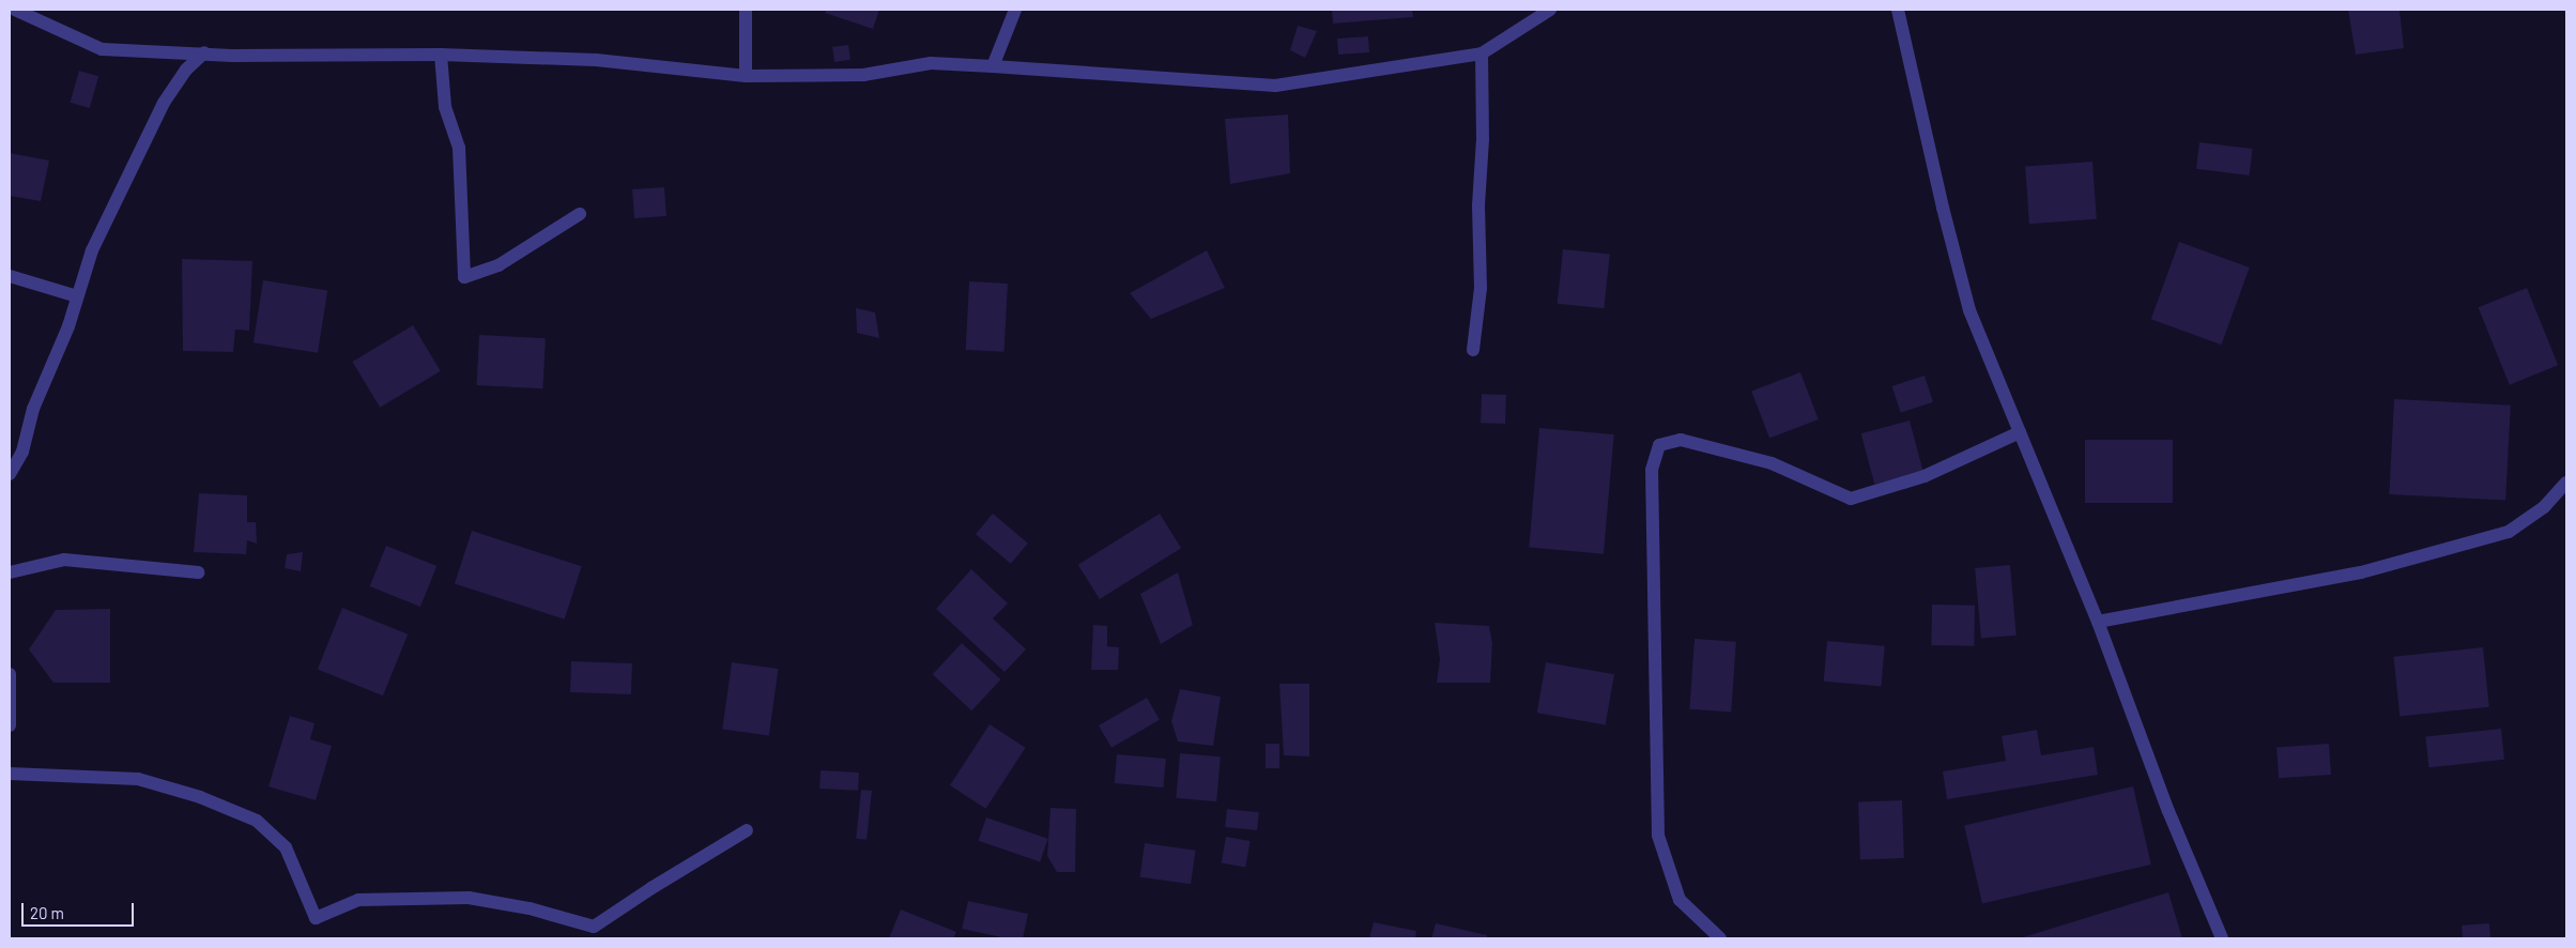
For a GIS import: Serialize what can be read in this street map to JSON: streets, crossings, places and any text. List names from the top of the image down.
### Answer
{
  "scale_bar": "20 m"
}
